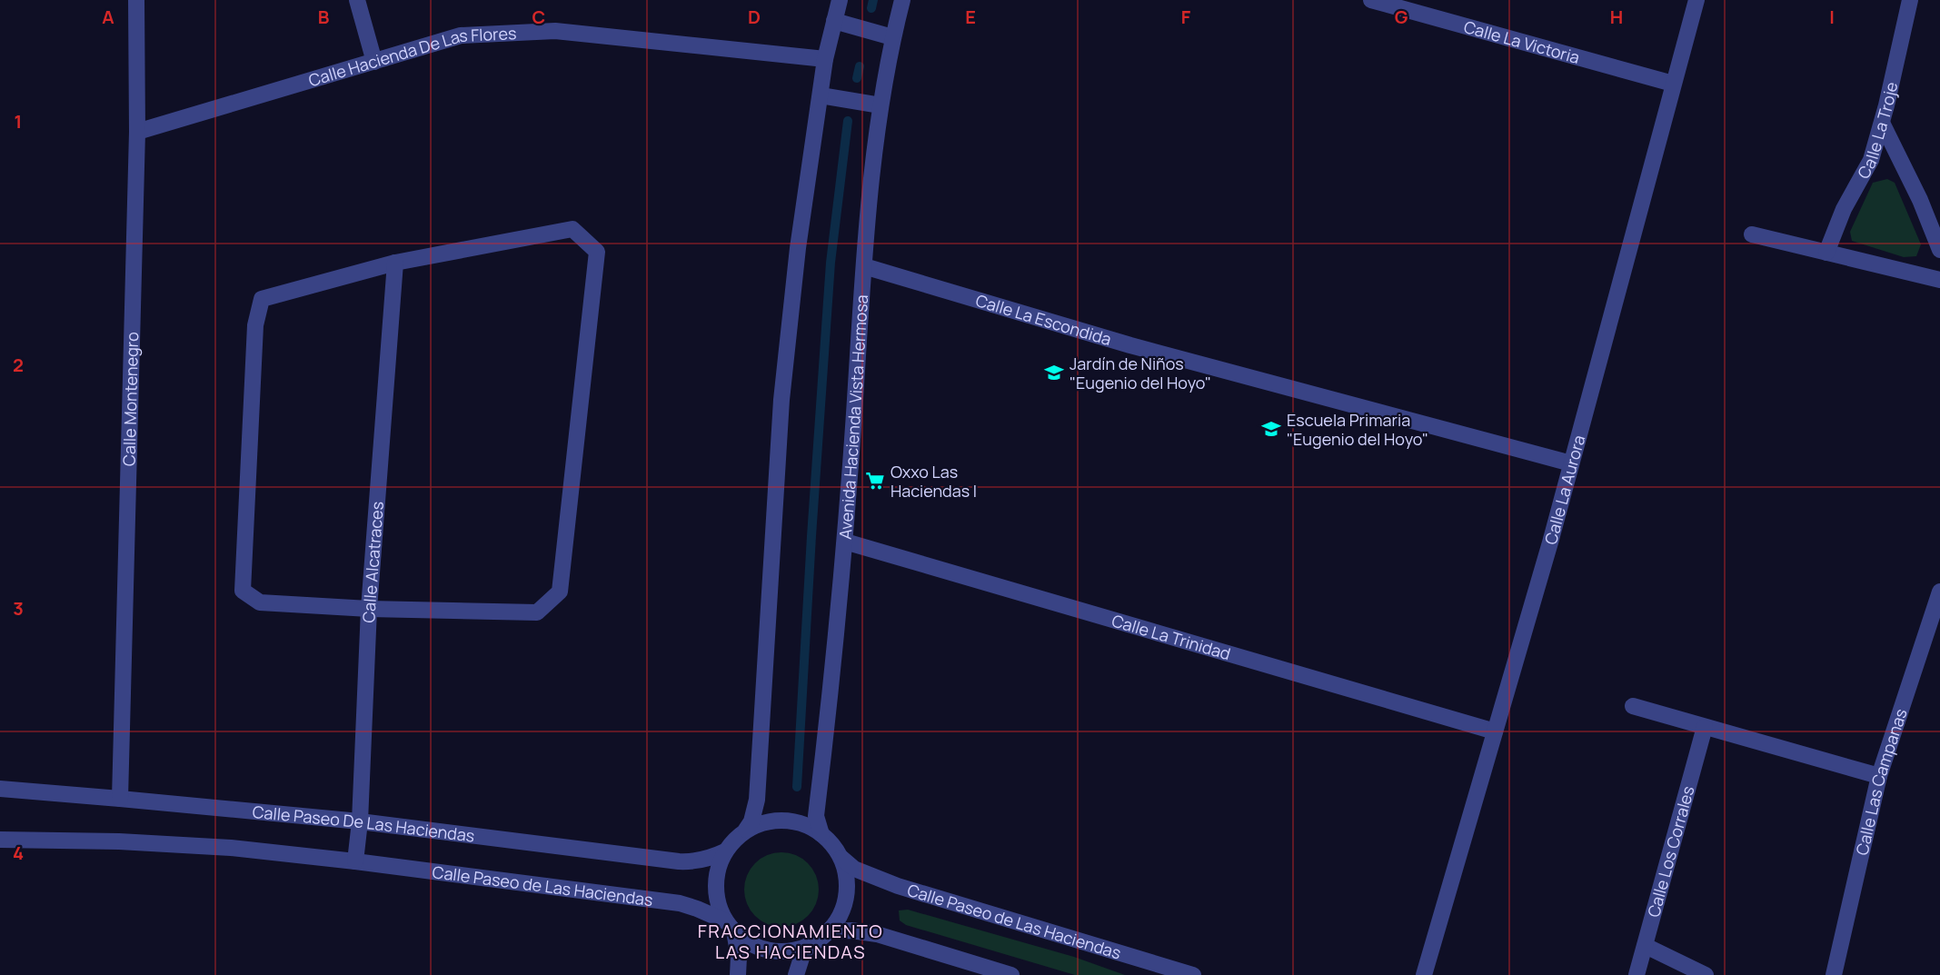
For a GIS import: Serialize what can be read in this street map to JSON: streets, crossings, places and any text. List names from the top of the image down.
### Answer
{
  "streets": {
    "street": [
      "Calle La Victoria",
      "Calle Hacienda De Las Flores",
      "Calle La Troje",
      "Calle La Escondida",
      "Calle Montenegro",
      "Avenida Hacienda Vista Hermosa",
      "Calle La Aurora",
      "Calle Alcatraces",
      "Calle La Trinidad",
      "Calle Las Campanas",
      "Calle Paseo De Las Haciendas",
      "Calle Los Corrales",
      "Calle Paseo de Las Haciendas"
    ]
  },
  "crossings": [
    ["Calle La Victoria", "Calle La Aurora"],
    ["Calle Hacienda De Las Flores", "Calle Montenegro"],
    ["Calle La Escondida", "Avenida Hacienda Vista Hermosa"],
    ["Calle La Escondida", "Calle La Aurora"],
    ["Calle Montenegro", "Calle Paseo De Las Haciendas"],
    ["Avenida Hacienda Vista Hermosa", "Calle La Trinidad"],
    ["Avenida Hacienda Vista Hermosa", "Calle Paseo De Las Haciendas"],
    ["Avenida Hacienda Vista Hermosa", "Calle Paseo de Las Haciendas"],
    ["Calle La Aurora", "Calle La Trinidad"],
    ["Calle Alcatraces", "Calle Paseo De Las Haciendas"],
    ["Calle Alcatraces", "Calle Paseo de Las Haciendas"],
    ["Calle Paseo De Las Haciendas", "Calle Paseo de Las Haciendas"]
  ],
  "districts": ["FRACCIONAMIENTO LAS HACIENDAS"],
  "places": {
    "school or university": ["Jardín de Niños \"Eugenio del Hoyo\"", "Escuela Primaria \"Eugenio del Hoyo\""],
    "supermarket": ["Oxxo Las Haciendas I"]
  },
  "grid": {
    "columns": [
      "A",
      "B",
      "C",
      "D",
      "E",
      "F",
      "G",
      "H",
      "I"
    ],
    "rows": [
      "1",
      "2",
      "3",
      "4"
    ]
  }
}
